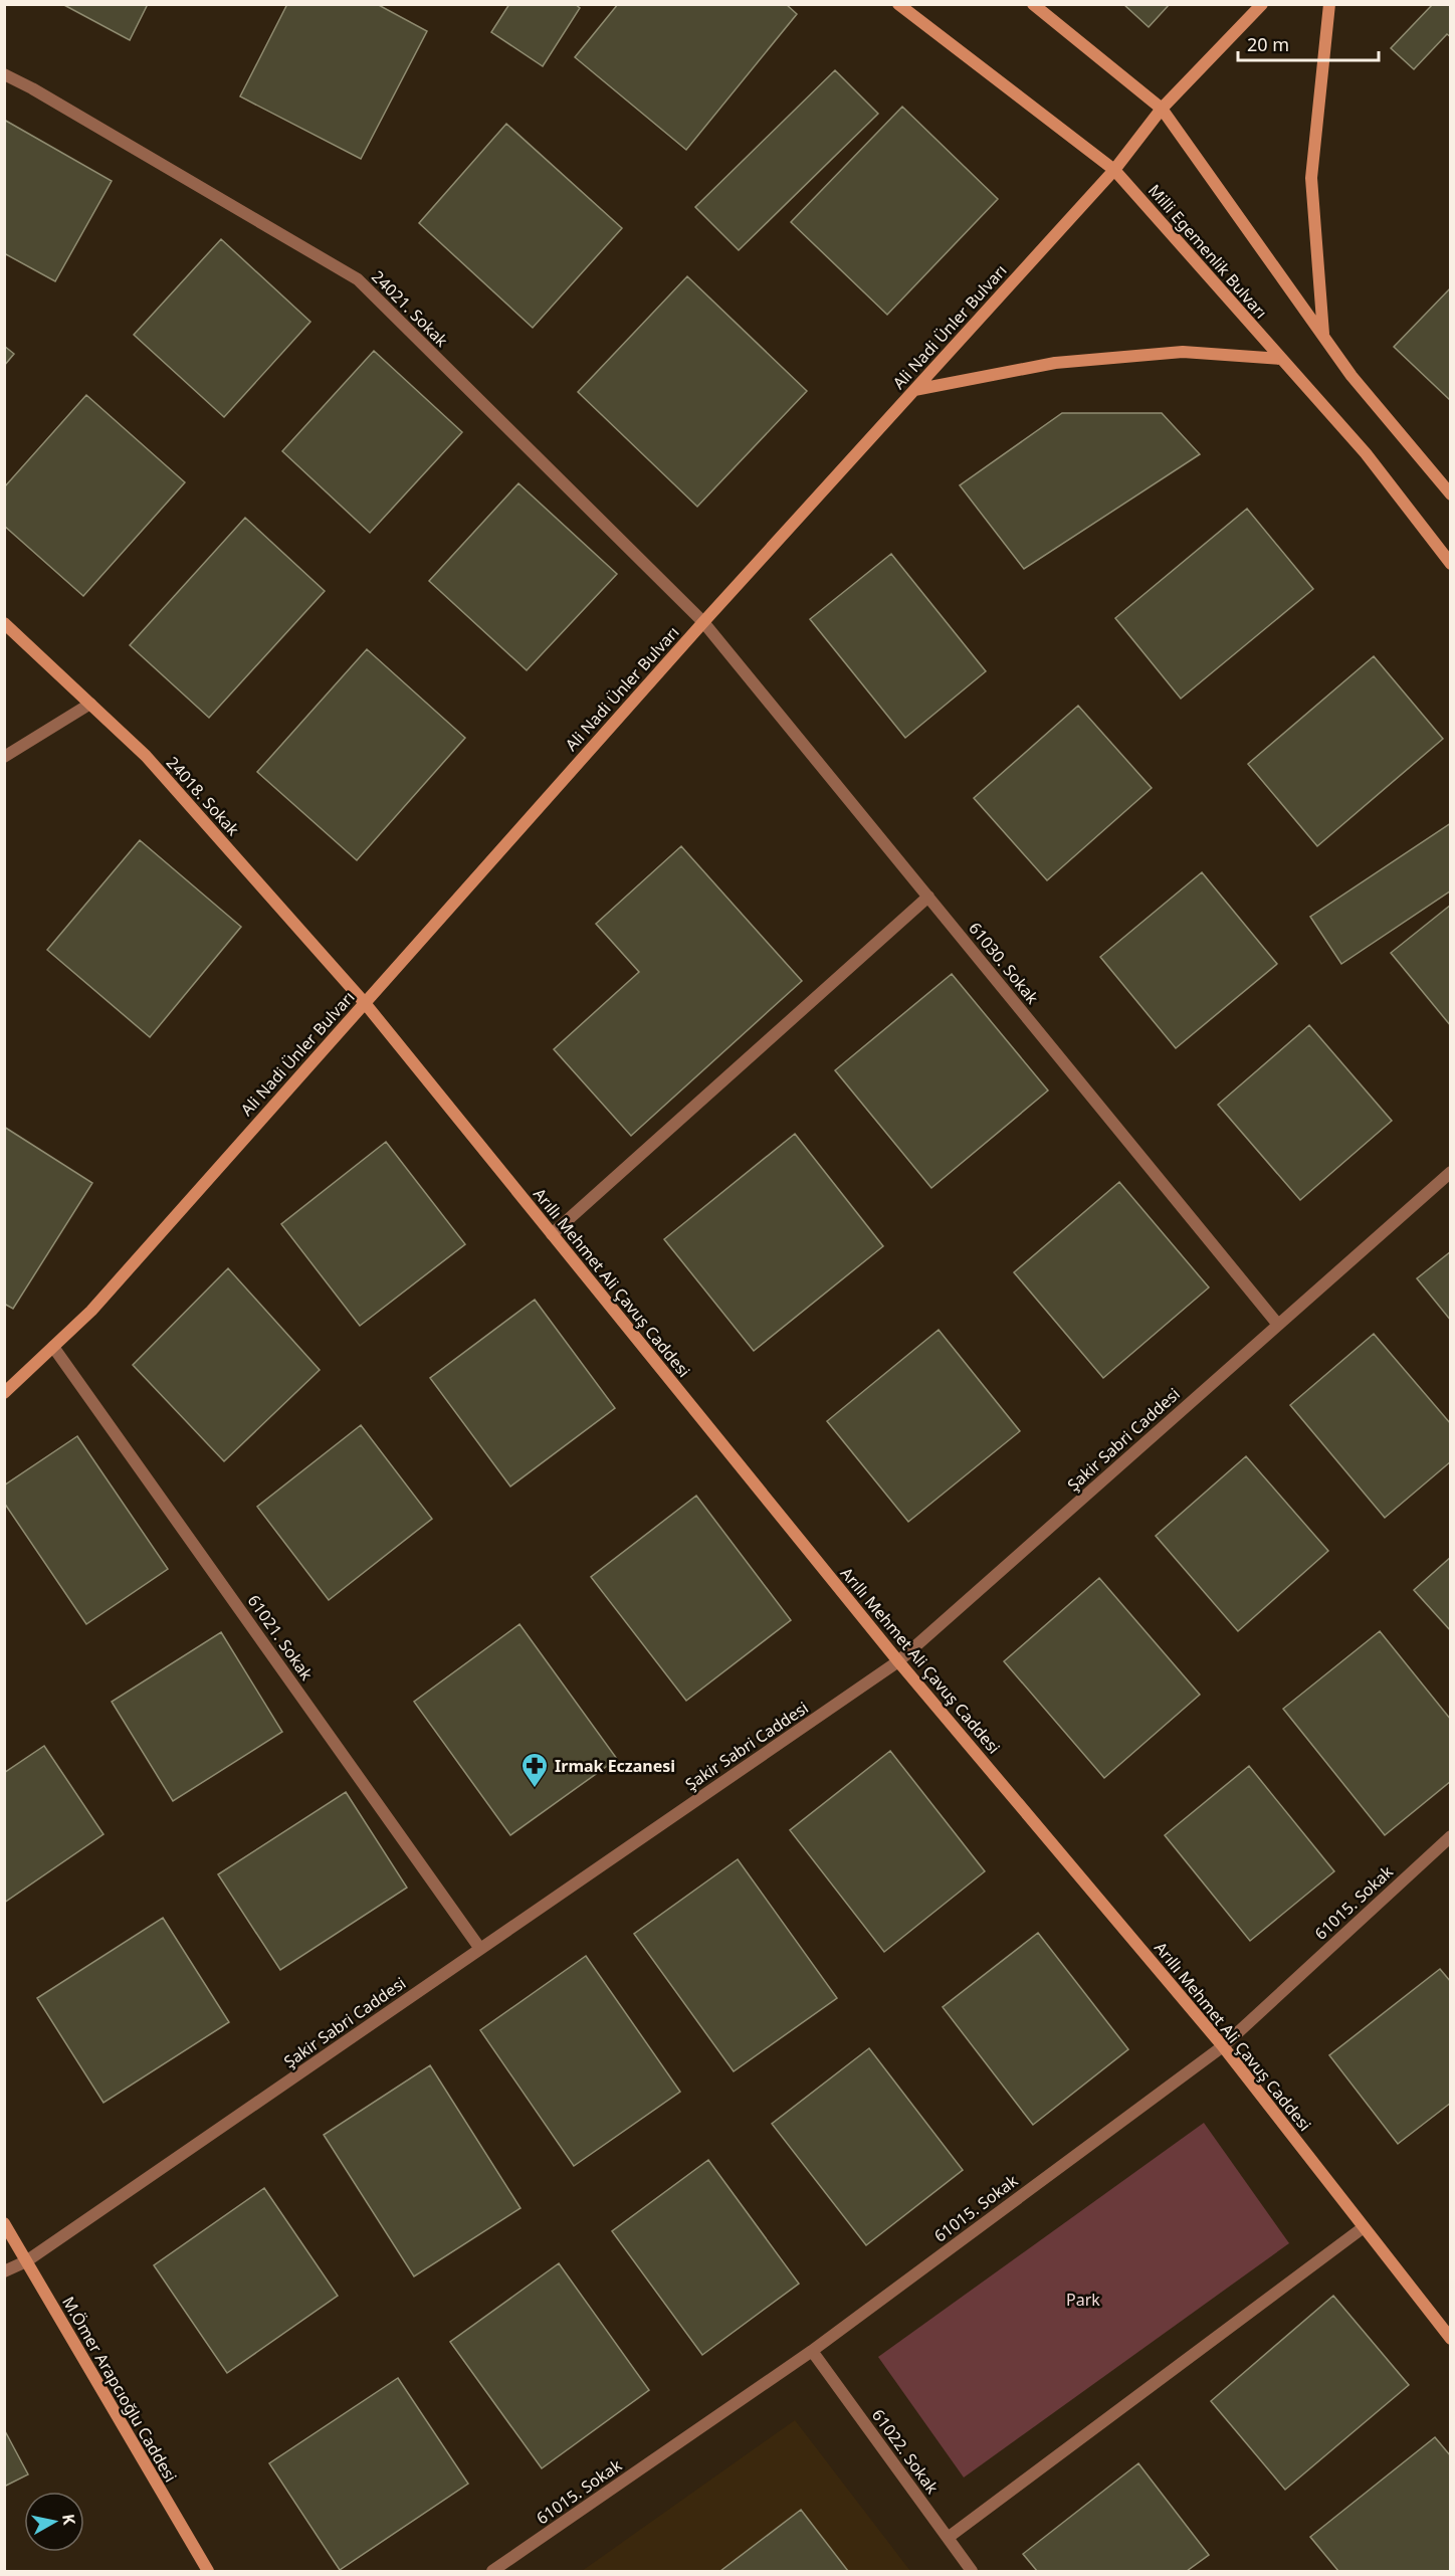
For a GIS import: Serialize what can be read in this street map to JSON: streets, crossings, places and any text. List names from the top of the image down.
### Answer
{
  "streets": {
    "street": [
      "Milli Egemenlik Bulvarı",
      "24021. Sokak",
      "Ali Nadi Ünler Bulvarı",
      "24018. Sokak",
      "61030. Sokak",
      "Arıllı Mehmet Ali Çavuş Caddesi",
      "Şakir Sabri Caddesi",
      "61021. Sokak",
      "61015. Sokak",
      "M.Ömer Arapcıoğlu Caddesi",
      "61022. Sokak"
    ]
  },
  "crossings": [
    ["Milli Egemenlik Bulvarı", "Ali Nadi Ünler Bulvarı"],
    ["24021. Sokak", "Ali Nadi Ünler Bulvarı"],
    ["24021. Sokak", "61030. Sokak"],
    ["Ali Nadi Ünler Bulvarı", "24018. Sokak"],
    ["Ali Nadi Ünler Bulvarı", "61030. Sokak"],
    ["Ali Nadi Ünler Bulvarı", "Arıllı Mehmet Ali Çavuş Caddesi"],
    ["Ali Nadi Ünler Bulvarı", "61021. Sokak"],
    ["24018. Sokak", "Arıllı Mehmet Ali Çavuş Caddesi"],
    ["61030. Sokak", "Şakir Sabri Caddesi"],
    ["Arıllı Mehmet Ali Çavuş Caddesi", "Şakir Sabri Caddesi"],
    ["Arıllı Mehmet Ali Çavuş Caddesi", "61015. Sokak"],
    ["Şakir Sabri Caddesi", "61021. Sokak"],
    ["Şakir Sabri Caddesi", "M.Ömer Arapcıoğlu Caddesi"],
    ["61015. Sokak", "61022. Sokak"]
  ],
  "parks": ["Park"],
  "places": {
    "pharmacy": ["Irmak Eczanesi"]
  },
  "scale_bar": "20 m",
  "north": "right"
}
